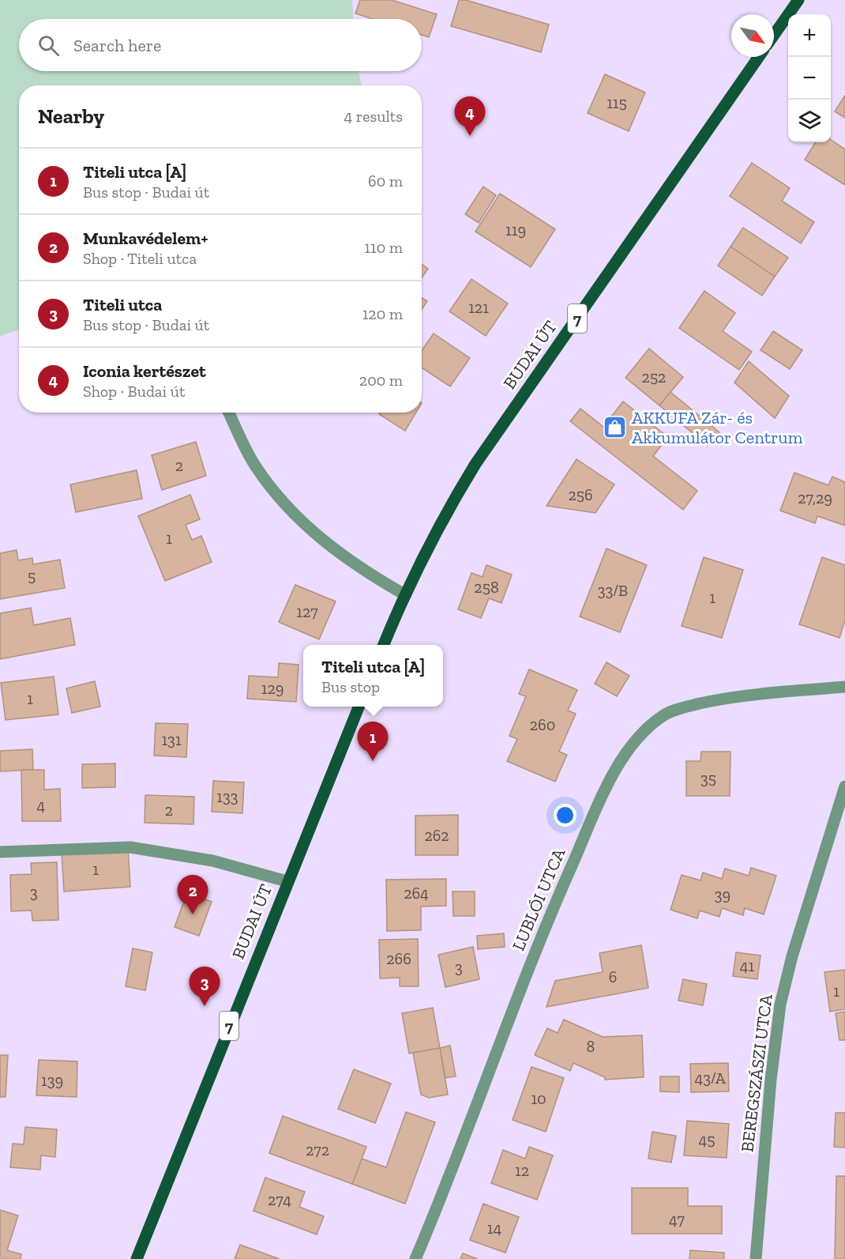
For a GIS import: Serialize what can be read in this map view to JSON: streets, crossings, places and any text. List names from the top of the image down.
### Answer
{
  "streets": {
    "main road": ["7", "BUDAI ÚT"],
    "street": ["LUBLÓI UTCA", "BEREGSZÁSZI UTCA"]
  },
  "places": {
    "shop": ["AKKUFA Zár- és Akkumulátor Centrum"]
  },
  "house_numbers": [
    "115",
    "119",
    "121",
    "252",
    "2",
    "256",
    "27,29",
    "1",
    "5",
    "258",
    "33/B",
    "1",
    "127",
    "129",
    "1",
    "260",
    "131",
    "35",
    "133",
    "4",
    "2",
    "262",
    "1",
    "3",
    "264",
    "39",
    "266",
    "41",
    "3",
    "6",
    "1",
    "8",
    "43/A",
    "139",
    "10",
    "45",
    "272",
    "12",
    "274",
    "47",
    "14"
  ],
  "north": "bottom right",
  "page": {
    "map_buttons": ["+", "−"],
    "search": "Search here",
    "heading": ["Nearby", "4 results"],
    "pins": [
      "4",
      "1",
      "2",
      "3"
    ],
    "list": [
      {
        "mark": "1",
        "name": "Titeli utca [A]",
        "note": "Bus stop · Budai út",
        "value": "60 m"
      },
      {
        "mark": "2",
        "name": "Munkavédelem+",
        "note": "Shop · Titeli utca",
        "value": "110 m"
      },
      {
        "mark": "3",
        "name": "Titeli utca",
        "note": "Bus stop · Budai út",
        "value": "120 m"
      },
      {
        "mark": "4",
        "name": "Iconia kertészet",
        "note": "Shop · Budai út",
        "value": "200 m"
      }
    ],
    "popup": ["Titeli utca [A]", "Bus stop"]
  }
}
